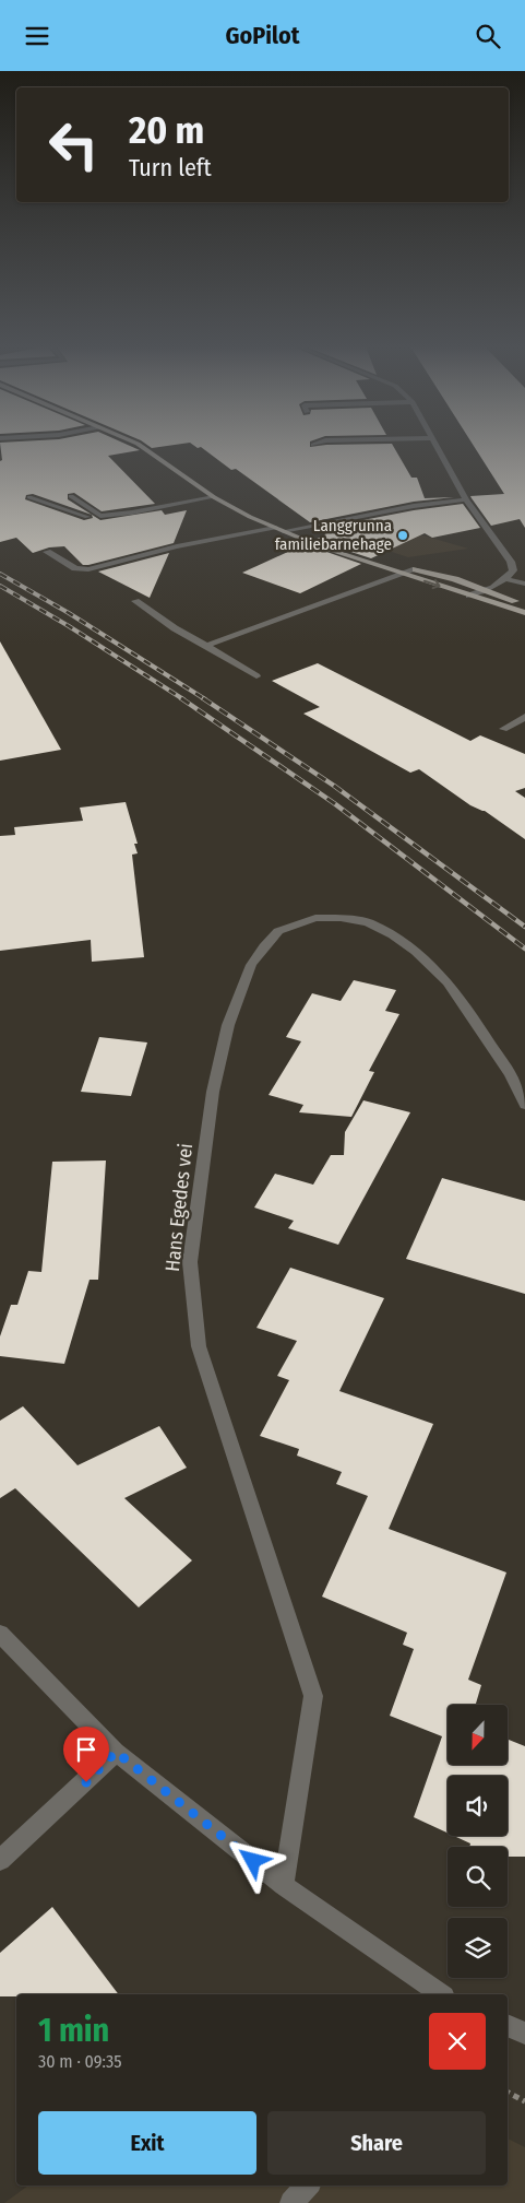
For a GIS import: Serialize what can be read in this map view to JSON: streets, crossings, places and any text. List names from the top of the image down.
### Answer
{
  "streets": {
    "street": ["Hans Egedes vei"]
  },
  "places": ["Langgrunna familiebarnehage"],
  "north": "bottom",
  "page": {
    "header": "GoPilot",
    "turn": ["20 m", "Turn left"],
    "heading": ["1 min", "30 m · 09:35"],
    "buttons": ["Exit", "Share"]
  }
}
